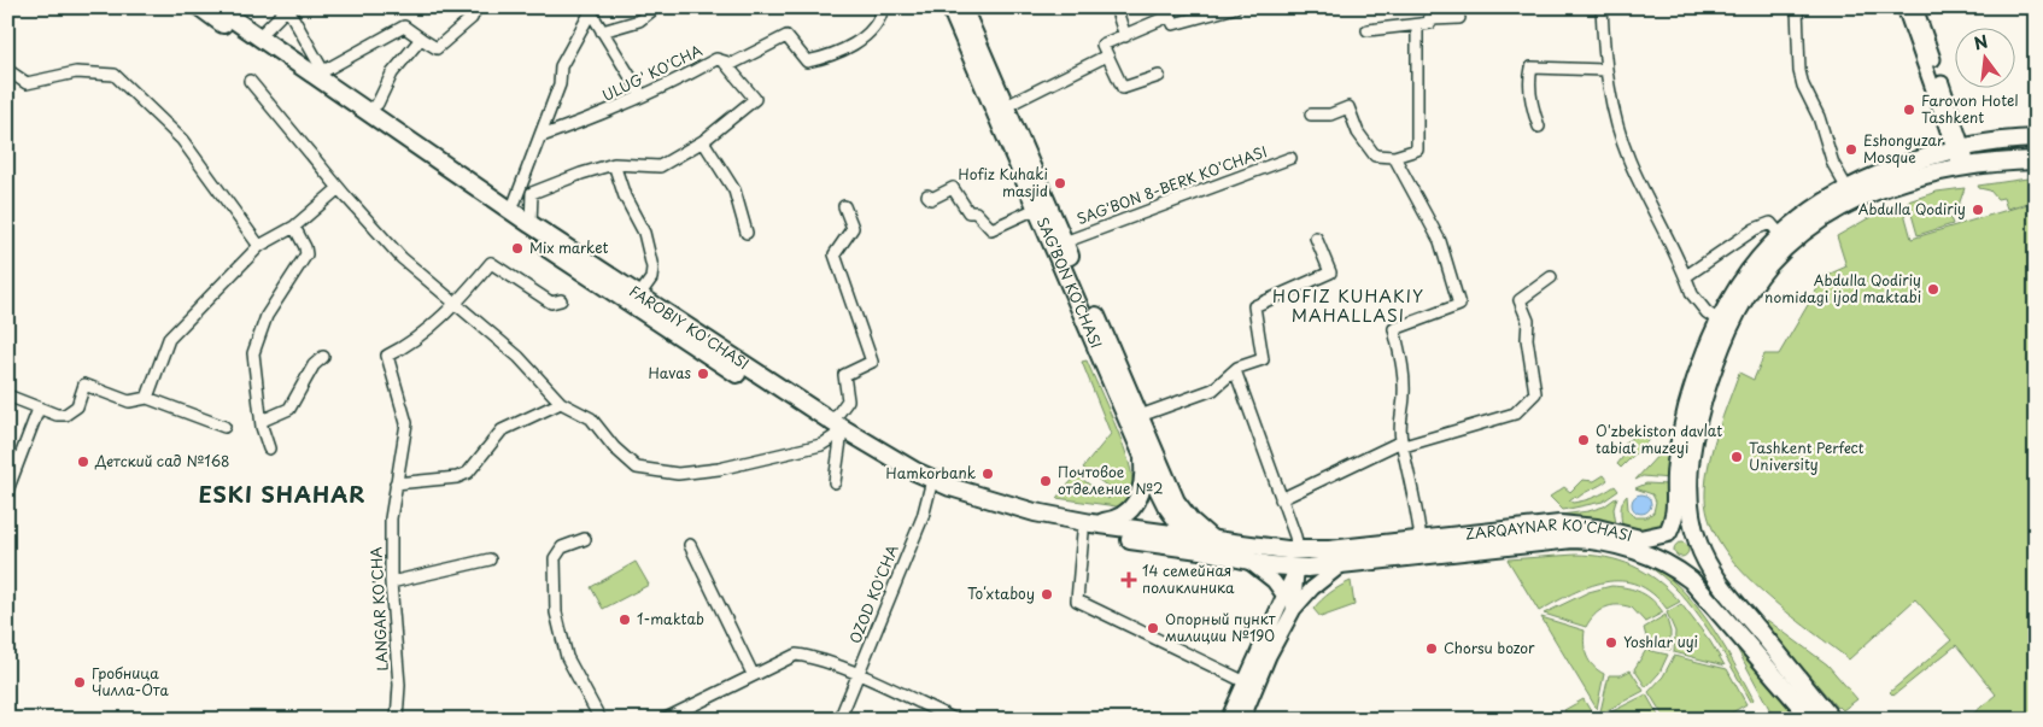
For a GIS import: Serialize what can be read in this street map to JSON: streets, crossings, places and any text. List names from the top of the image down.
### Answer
{
  "streets": {
    "main road": ["SAG’BON KO’CHASI", "FAROBIY KO'CHASI", "ZARQAYNAR KO'CHASI"],
    "street": [
      "ULUG' KO'CHA",
      "SAG'BON 8-BERK KO'CHASI",
      "OZOD KO'CHA",
      "LANGAR KO'CHA"
    ]
  },
  "crossings": [
    ["SAG'BON 8-BERK KO'CHASI", "SAG’BON KO’CHASI"],
    ["SAG’BON KO’CHASI", "FAROBIY KO'CHASI"],
    ["SAG’BON KO’CHASI", "ZARQAYNAR KO'CHASI"],
    ["FAROBIY KO'CHASI", "ZARQAYNAR KO'CHASI"],
    ["FAROBIY KO'CHASI", "OZOD KO'CHA"]
  ],
  "districts": ["HOFIZ KUHAKIY MAHALLASI", "ESKI SHAHAR"],
  "places": {
    "other": [
      "Farovon Hotel Tashkent",
      "Eshonguzar Mosque",
      "Hofiz Kuhaki masjid",
      "Abdulla Qodiriy",
      "Mix market",
      "Abdulla Qodiriy nomidagi ijod maktabi",
      "Havas",
      "O'zbekiston davlat tabiat muzeyi",
      "Tashkent Perfect University",
      "Детский сад №168",
      "Hamkorbank",
      "Почтовое отделение №2",
      "Toʻxtaboy",
      "1-maktab",
      "Опорный пункт милиции №190",
      "Yoshlar uyi",
      "Chorsu bozor",
      "Гробница Чилла-Ота"
    ],
    "health": ["14 семейная поликлиника"]
  },
  "north": "top"
}
